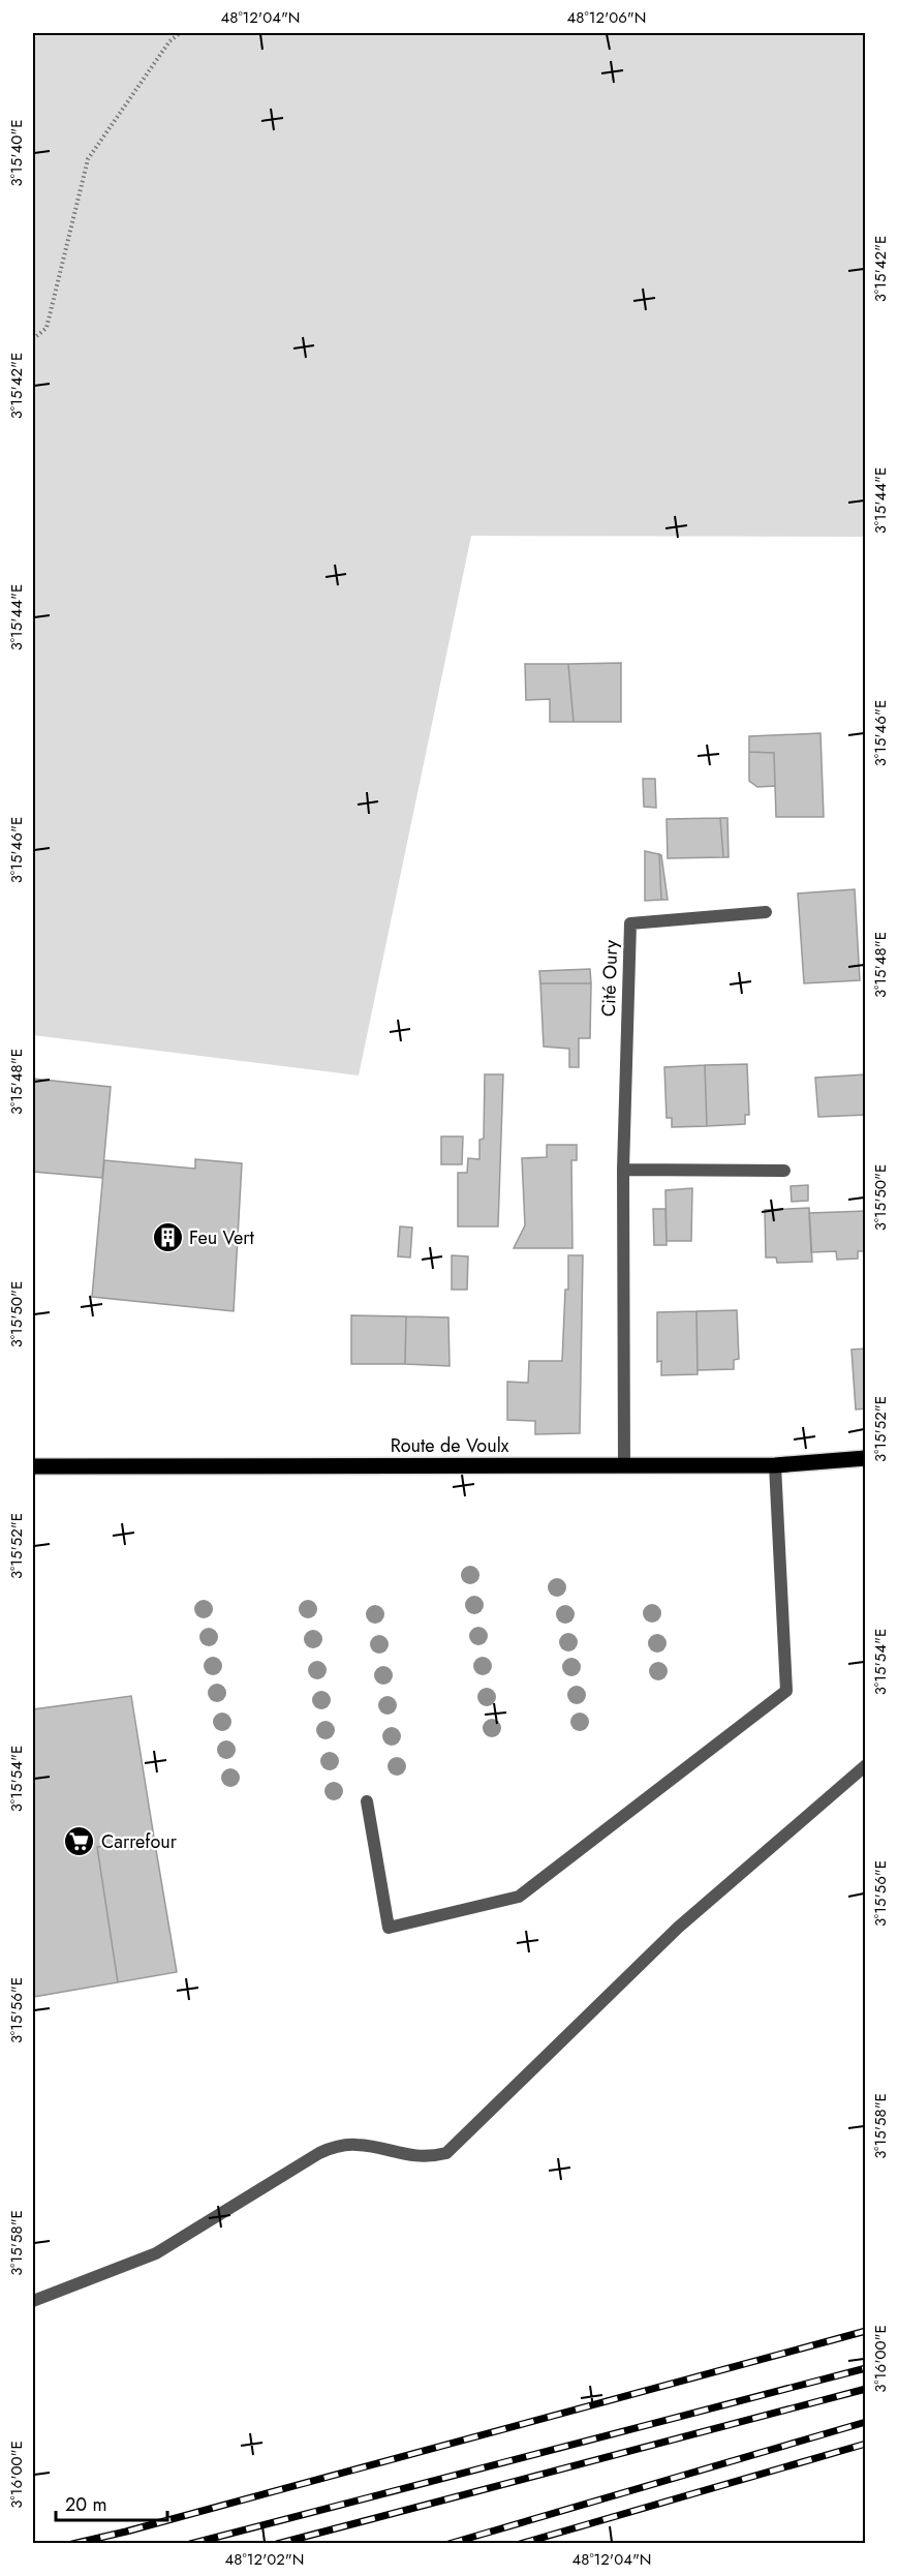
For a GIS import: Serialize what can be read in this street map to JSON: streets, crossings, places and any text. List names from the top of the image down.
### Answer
{
  "streets": {
    "main road": ["Route de Voulx"],
    "street": ["Cité Oury"]
  },
  "crossings": [
    ["Cité Oury", "Route de Voulx"]
  ],
  "places": {
    "building": ["Feu Vert"],
    "supermarket": ["Carrefour"]
  },
  "scale_bar": "20 m",
  "coordinates": [
    "48°12'04\"N",
    "48°12'06\"N",
    "3°15'40\"E",
    "3°15'42\"E",
    "3°15'44\"E",
    "3°15'46\"E",
    "3°15'48\"E",
    "3°15'50\"E",
    "3°15'52\"E",
    "3°15'54\"E",
    "3°15'56\"E",
    "3°15'58\"E",
    "3°16'00\"E",
    "48°12'02\"N"
  ]
}
